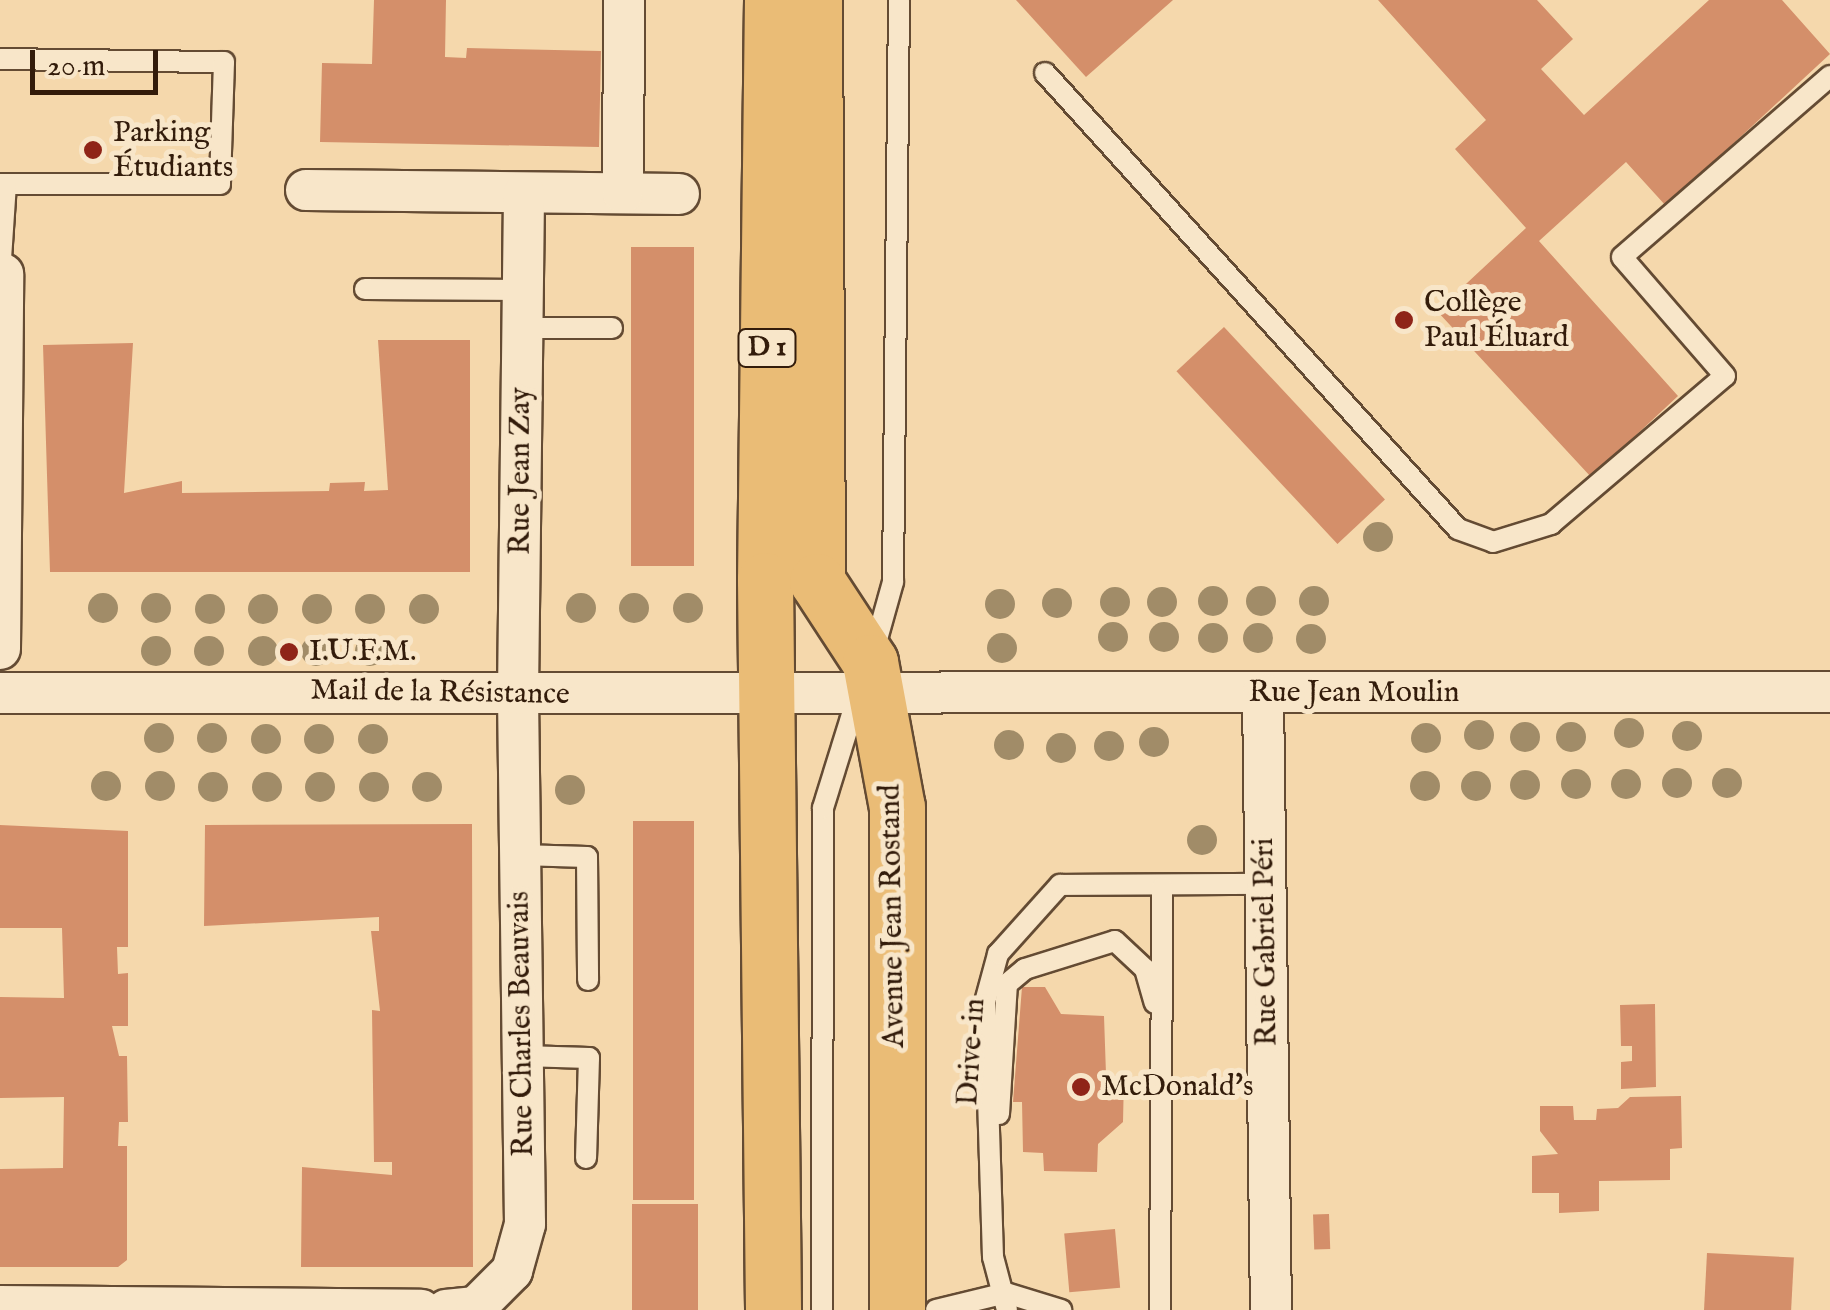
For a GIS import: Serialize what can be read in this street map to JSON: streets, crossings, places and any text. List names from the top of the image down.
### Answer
{
  "streets": {
    "main road": ["D 1", "Avenue Jean Rostand"],
    "street": [
      "Rue Jean Zay",
      "Mail de la Résistance",
      "Rue Jean Moulin",
      "Rue Gabriel Péri",
      "Rue Charles Beauvais"
    ],
    "lane": ["Drive-in"]
  },
  "crossings": [
    ["D 1", "Mail de la Résistance"],
    ["Rue Jean Zay", "Mail de la Résistance"],
    ["Rue Jean Zay", "Rue Charles Beauvais"],
    ["Mail de la Résistance", "Rue Jean Moulin"],
    ["Mail de la Résistance", "Avenue Jean Rostand"],
    ["Mail de la Résistance", "Rue Charles Beauvais"],
    ["Rue Jean Moulin", "Avenue Jean Rostand"],
    ["Rue Jean Moulin", "Rue Gabriel Péri"]
  ],
  "places": [
    "Parking Étudiants",
    "Collège Paul Éluard",
    "I.U.F.M.",
    "McDonald's"
  ],
  "scale_bar": "20 m"
}
